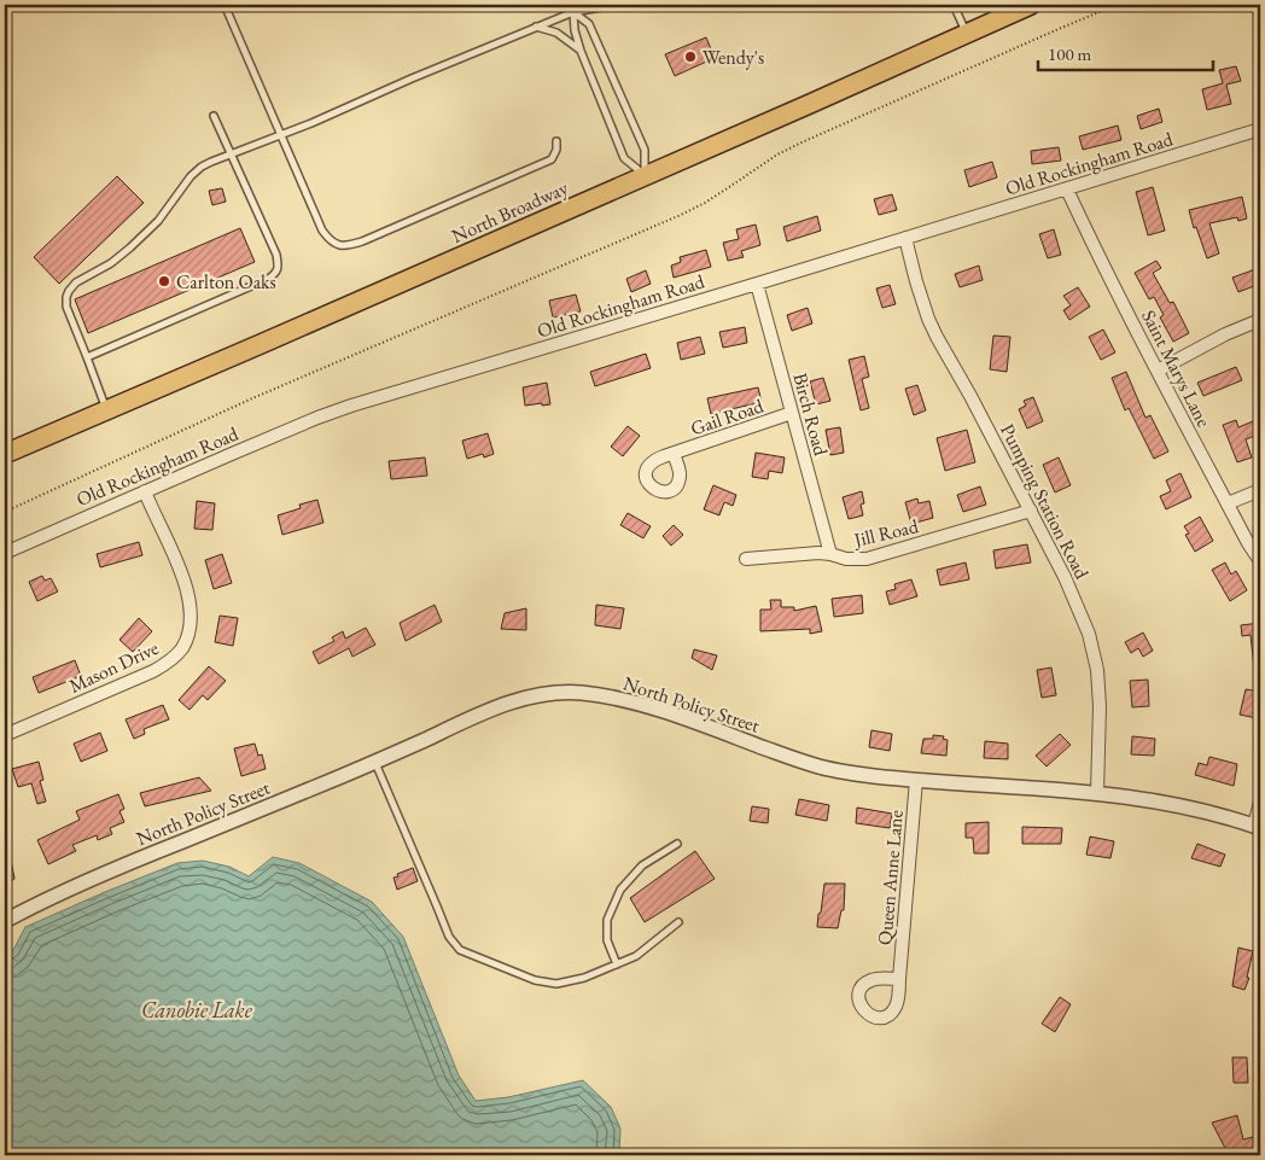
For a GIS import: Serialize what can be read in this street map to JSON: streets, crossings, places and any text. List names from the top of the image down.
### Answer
{
  "streets": {
    "main road": ["North Broadway"],
    "street": [
      "Old Rockingham Road",
      "Saint Marys Lane",
      "Birch Road",
      "Gail Road",
      "Pumping Station Road",
      "Jill Road",
      "Mason Drive",
      "North Policy Street",
      "Queen Anne Lane"
    ]
  },
  "crossings": [
    ["Old Rockingham Road", "Saint Marys Lane"],
    ["Old Rockingham Road", "Birch Road"],
    ["Old Rockingham Road", "Pumping Station Road"],
    ["Old Rockingham Road", "Mason Drive"],
    ["Birch Road", "Gail Road"],
    ["Birch Road", "Jill Road"],
    ["Pumping Station Road", "Jill Road"],
    ["Pumping Station Road", "North Policy Street"],
    ["North Policy Street", "Queen Anne Lane"]
  ],
  "water": ["Canobie Lake"],
  "places": ["Wendy's", "Carlton Oaks"],
  "scale_bar": "100 m"
}
